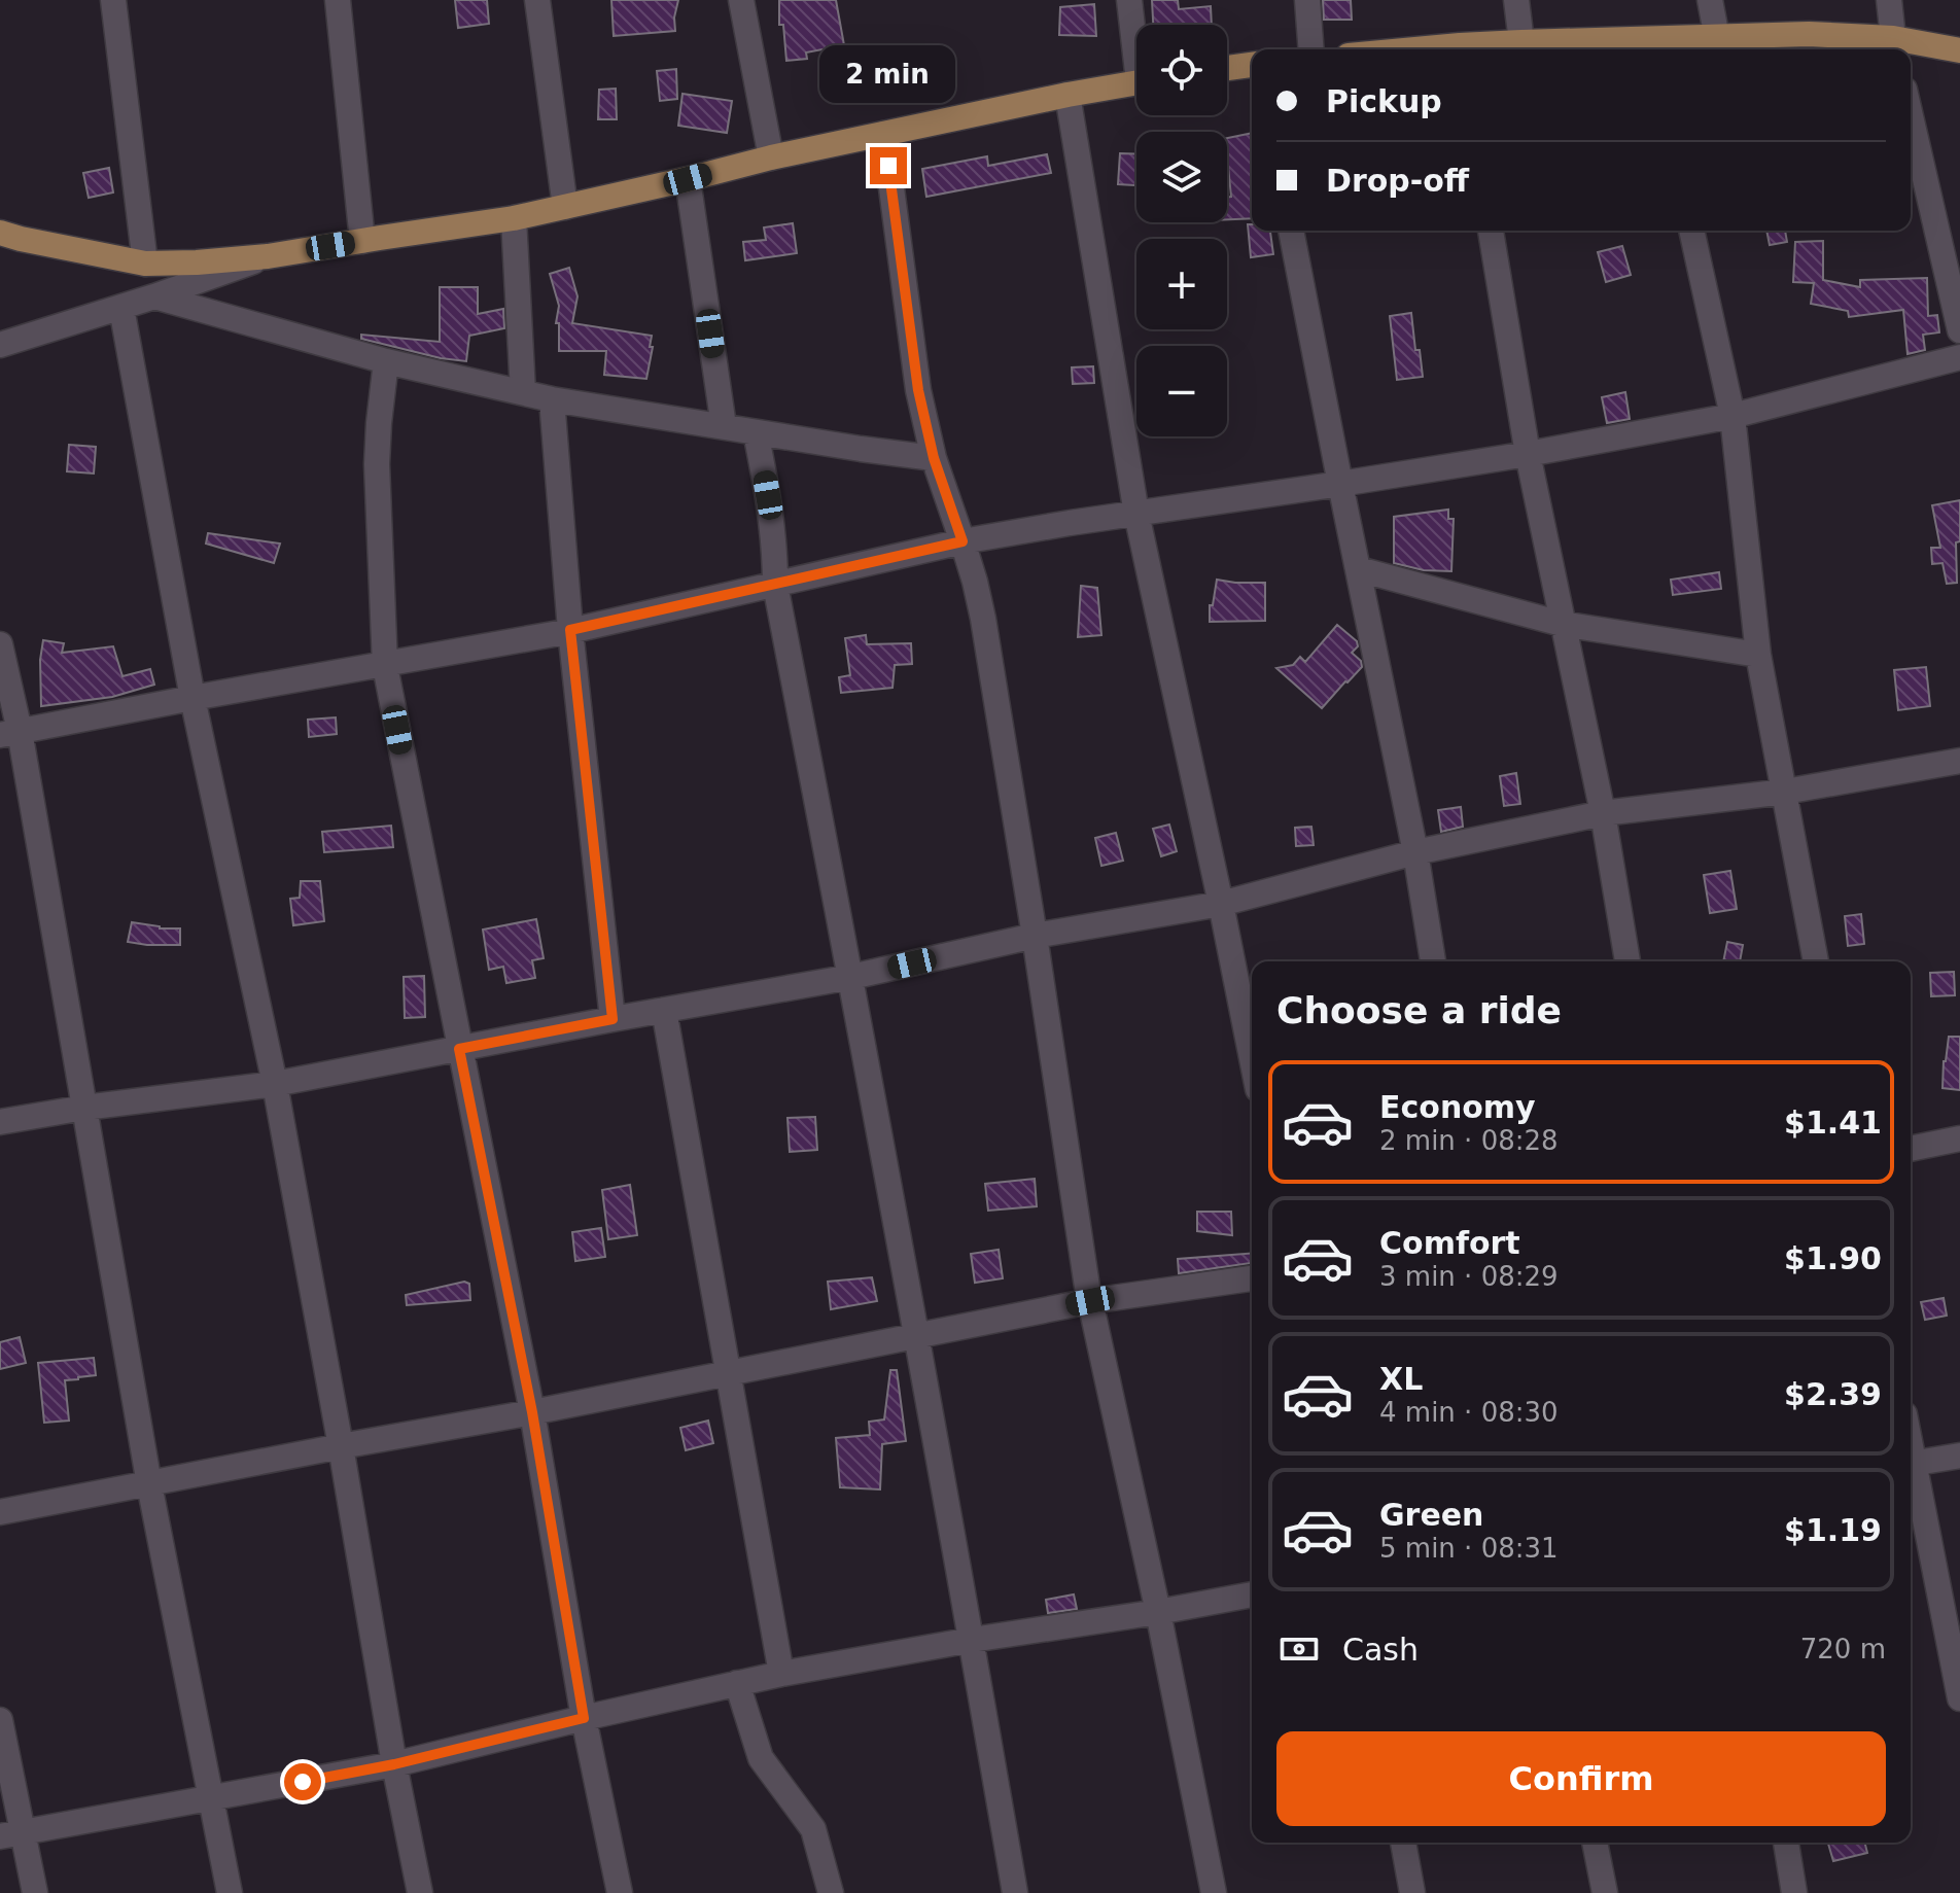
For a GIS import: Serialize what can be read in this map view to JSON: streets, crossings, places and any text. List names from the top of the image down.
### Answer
{
  "page": {
    "map_buttons": ["+", "−"],
    "bubble": "2 min",
    "banner": ["Pickup", "Drop-off"],
    "heading": "Choose a ride",
    "list": [
      {
        "name": "Economy",
        "note": "2 min · 08:28",
        "value": "$1.41"
      },
      {
        "name": "Comfort",
        "note": "3 min · 08:29",
        "value": "$1.90"
      },
      {
        "name": "XL",
        "note": "4 min · 08:30",
        "value": "$2.39"
      },
      {
        "name": "Green",
        "note": "5 min · 08:31",
        "value": "$1.19"
      }
    ],
    "pay": ["Cash", "720 m"],
    "buttons": "Confirm"
  }
}
